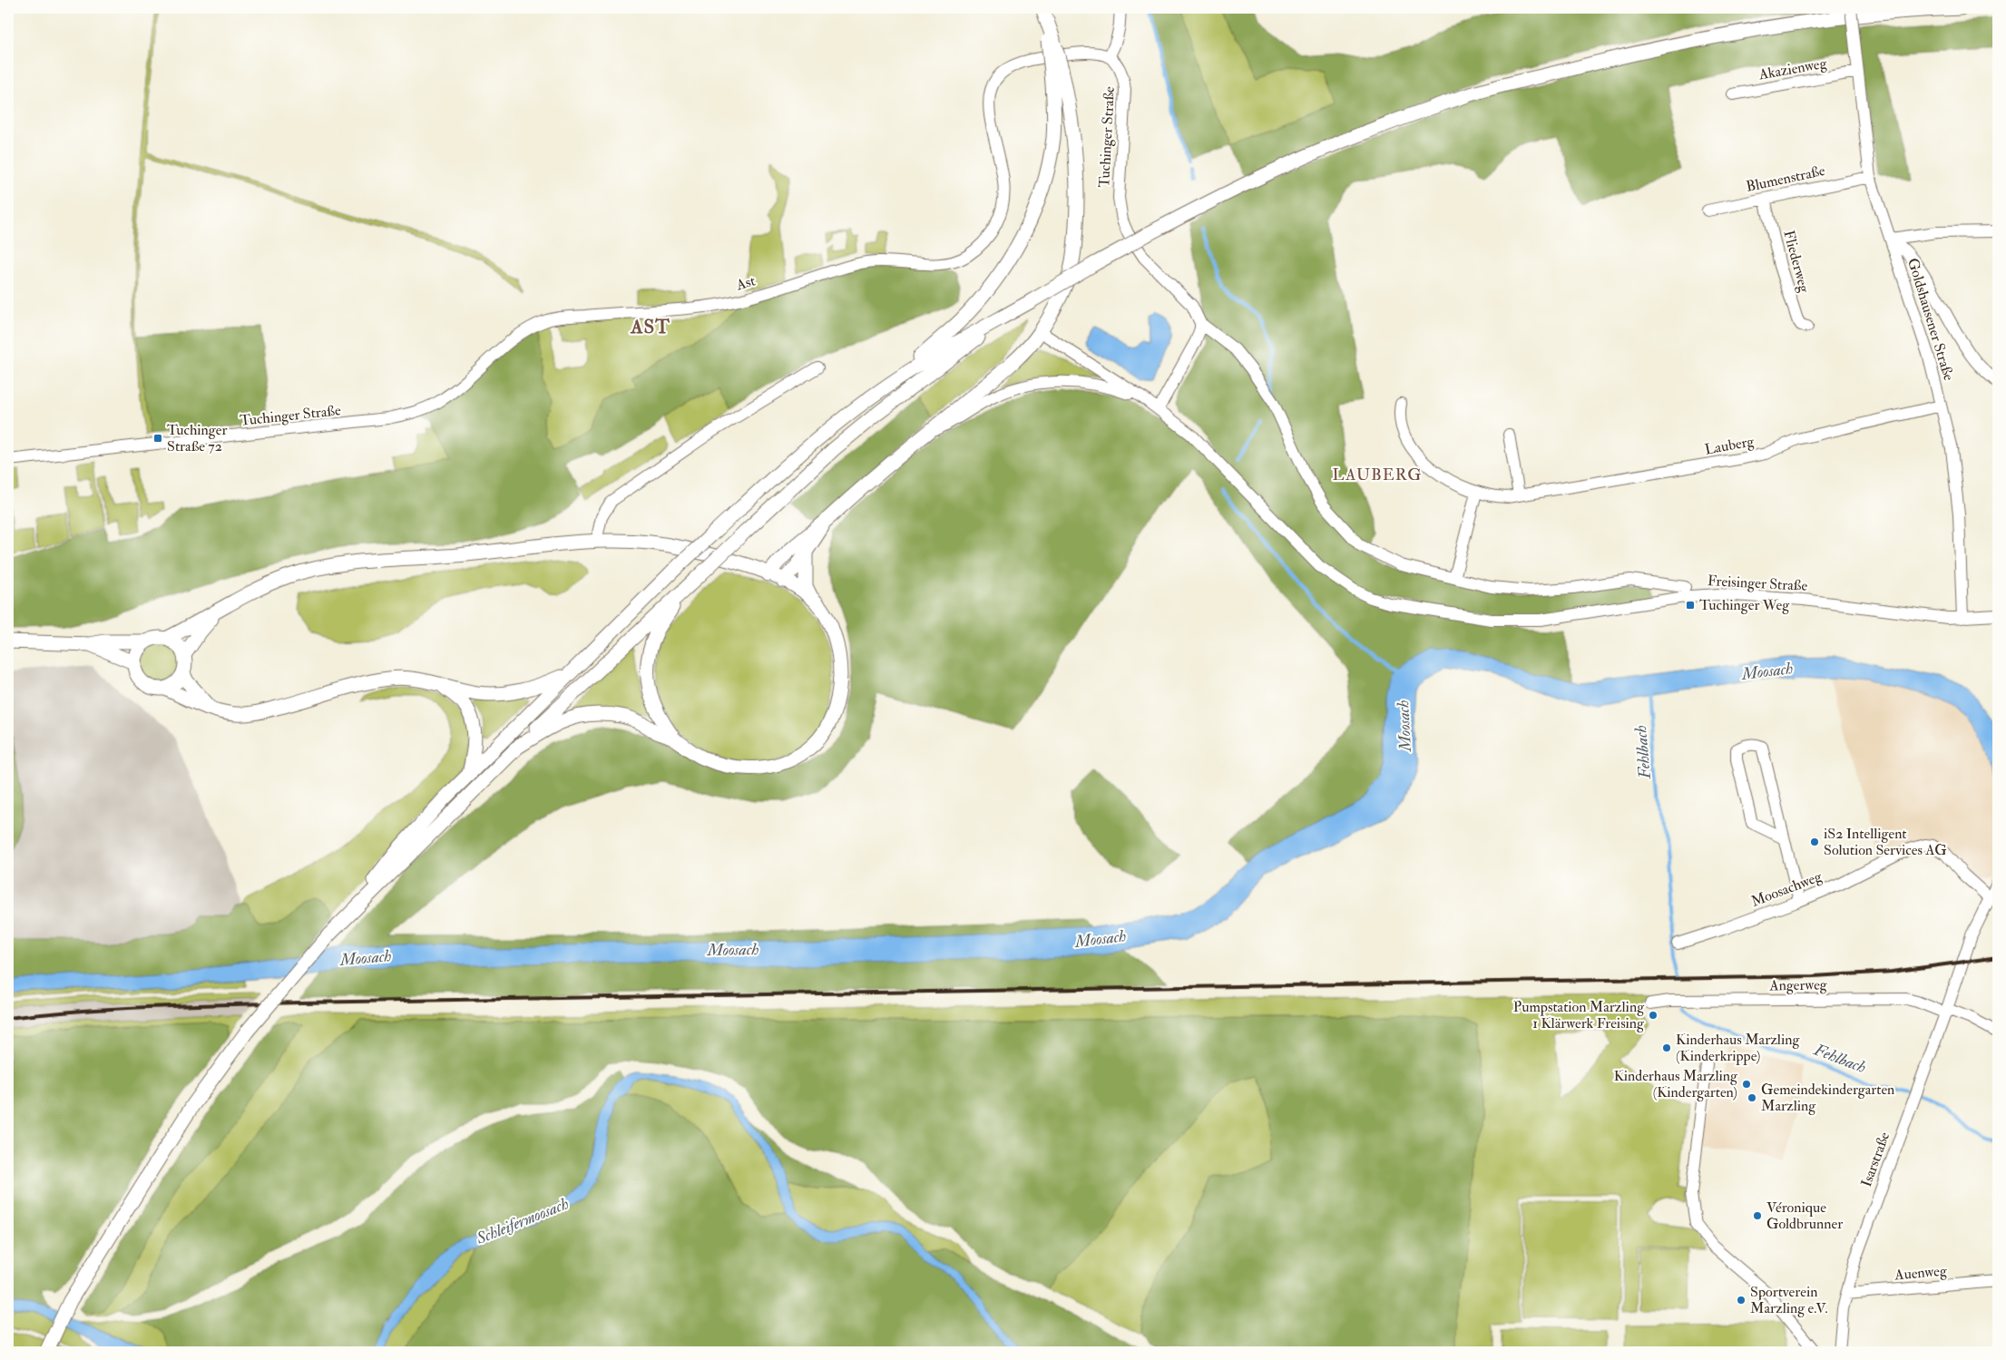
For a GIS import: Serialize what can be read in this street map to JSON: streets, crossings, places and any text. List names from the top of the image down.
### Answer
{
  "streets": {
    "street": [
      "Akazienweg",
      "Tuchinger Straße",
      "Blumenstraße",
      "Fliederweg",
      "Ast",
      "Goldshausener Straße",
      "Lauberg",
      "Freisinger Straße",
      "Moosachweg",
      "Angerweg",
      "Isarstraße",
      "Auenweg"
    ]
  },
  "crossings": [
    ["Akazienweg", "Goldshausener Straße"],
    ["Tuchinger Straße", "Ast"],
    ["Blumenstraße", "Fliederweg"],
    ["Blumenstraße", "Goldshausener Straße"],
    ["Goldshausener Straße", "Lauberg"],
    ["Goldshausener Straße", "Freisinger Straße"],
    ["Moosachweg", "Isarstraße"],
    ["Angerweg", "Isarstraße"],
    ["Isarstraße", "Auenweg"]
  ],
  "districts": ["AST", "LAUBERG"],
  "water": ["Moosach", "Fehlbach", "Schleifermoosach"],
  "places": {
    "transit": ["Tuchinger Straße 72", "Tuchinger Weg"],
    "other": [
      "iS2 Intelligent Solution Services AG",
      "Pumpstation Marzling 1 Klärwerk Freising",
      "Kinderhaus Marzling (Kinderkrippe)",
      "Kinderhaus Marzling (Kindergarten)",
      "Gemeindekindergarten Marzling",
      "Véronique Goldbrunner",
      "Sportverein Marzling e.V."
    ]
  }
}
